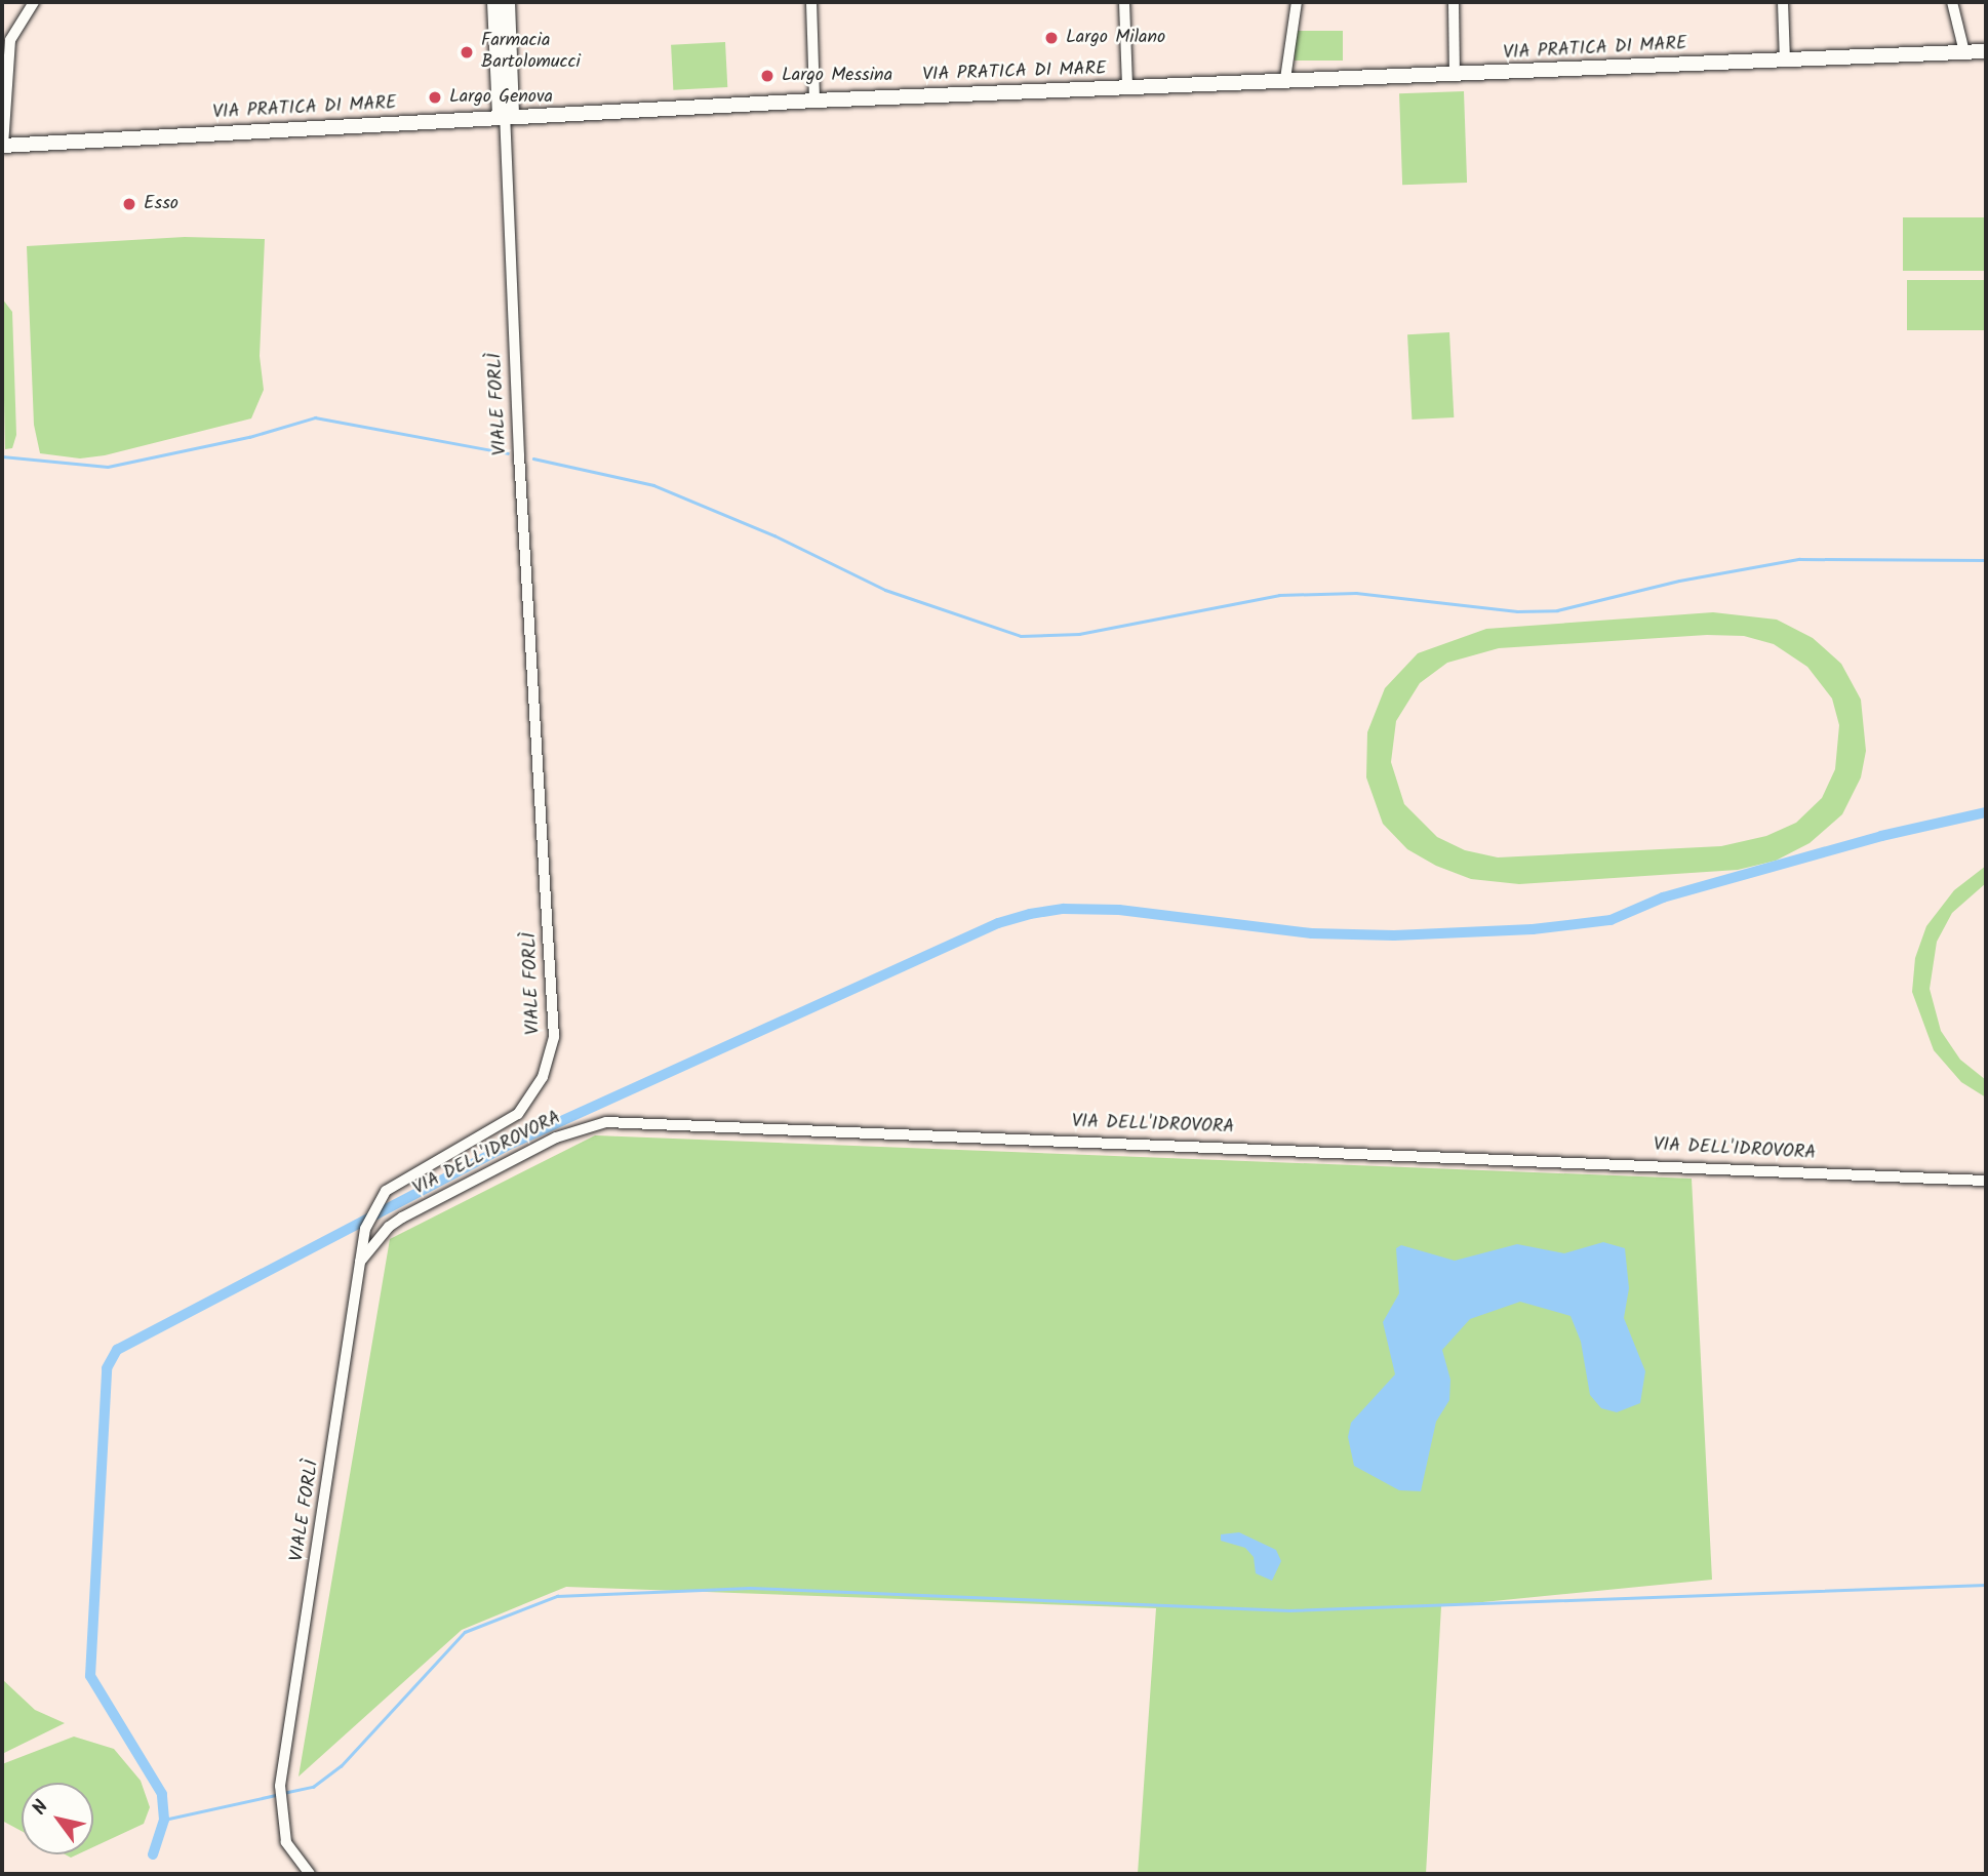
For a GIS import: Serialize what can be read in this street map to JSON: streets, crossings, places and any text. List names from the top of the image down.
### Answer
{
  "streets": {
    "street": ["VIA PRATICA DI MARE", "VIALE FORLÌ", "VIA DELL'IDROVORA"]
  },
  "crossings": [
    ["VIA PRATICA DI MARE", "VIALE FORLÌ"],
    ["VIALE FORLÌ", "VIA DELL'IDROVORA"]
  ],
  "places": [
    "Largo Milano",
    "Farmacia Bartolomucci",
    "Largo Messina",
    "Largo Genova",
    "Esso"
  ],
  "north": "top left"
}
